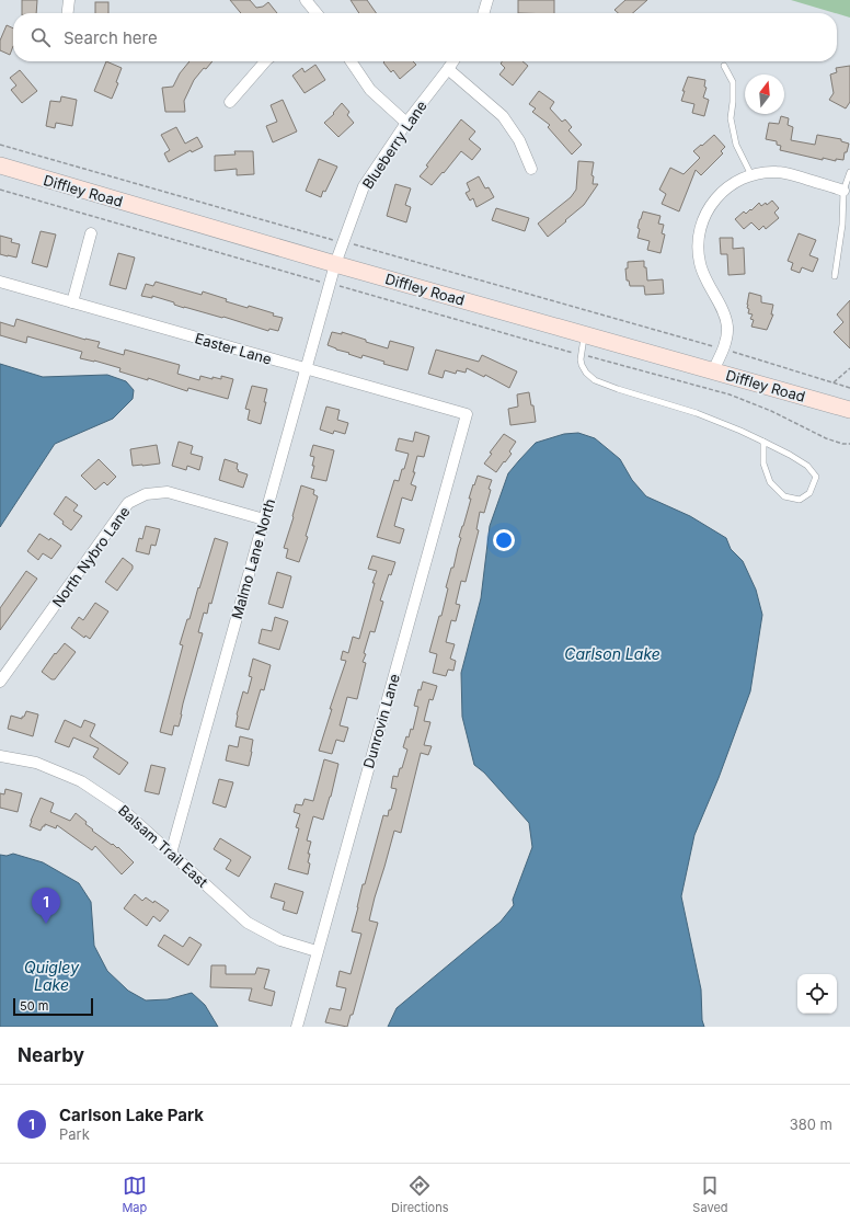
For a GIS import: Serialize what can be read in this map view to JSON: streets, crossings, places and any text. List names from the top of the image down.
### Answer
{
  "streets": {
    "main road": ["Diffley Road"],
    "street": [
      "Blueberry Lane",
      "Easter Lane",
      "North Nybro Lane",
      "Malmo Lane North",
      "Dunrovin Lane",
      "Balsam Trail East"
    ]
  },
  "crossings": [
    ["Blueberry Lane", "Diffley Road"],
    ["Blueberry Lane", "Malmo Lane North"],
    ["Diffley Road", "Malmo Lane North"],
    ["Easter Lane", "Malmo Lane North"],
    ["Easter Lane", "Dunrovin Lane"],
    ["North Nybro Lane", "Malmo Lane North"],
    ["Malmo Lane North", "Balsam Trail East"],
    ["Dunrovin Lane", "Balsam Trail East"]
  ],
  "water": ["Carlson Lake", "Quigley Lake"],
  "scale_bar": "50 m",
  "north": "top",
  "page": {
    "search": "Search here",
    "pins": "1",
    "scale": "50 m",
    "heading": "Nearby",
    "list": [
      {
        "mark": "1",
        "name": "Carlson Lake Park",
        "note": "Park",
        "value": "380 m"
      }
    ],
    "nav": ["Map", "Directions", "Saved"]
  }
}
